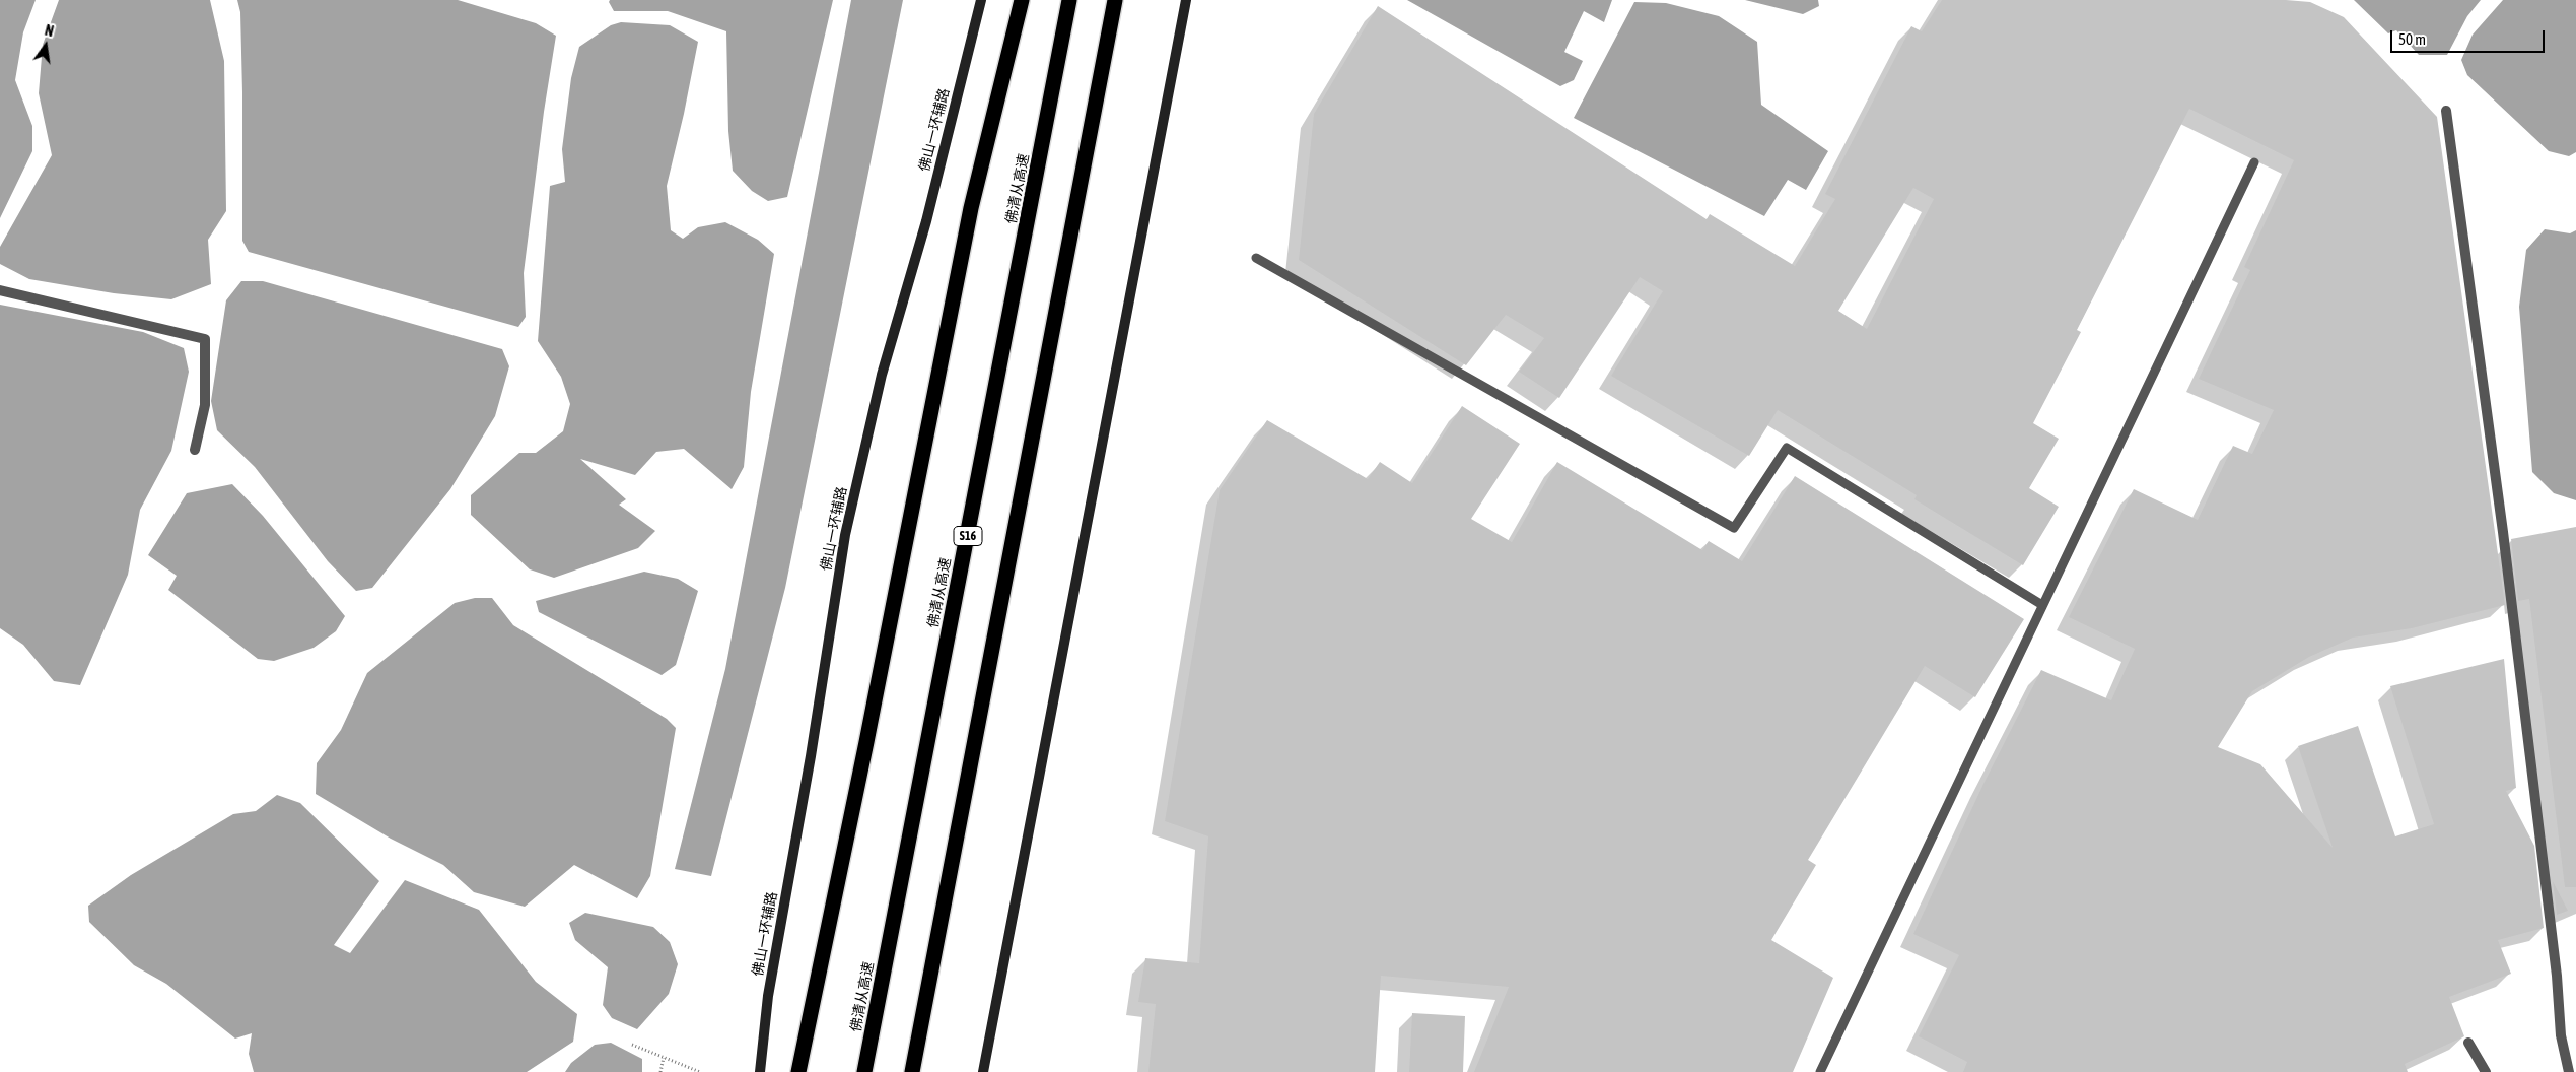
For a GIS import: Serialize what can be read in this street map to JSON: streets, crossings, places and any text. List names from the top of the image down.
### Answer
{
  "streets": {
    "highway": ["佛清从高速", "S16"],
    "main road": ["佛山一环辅路"]
  },
  "scale_bar": "50 m",
  "north": "top"
}
